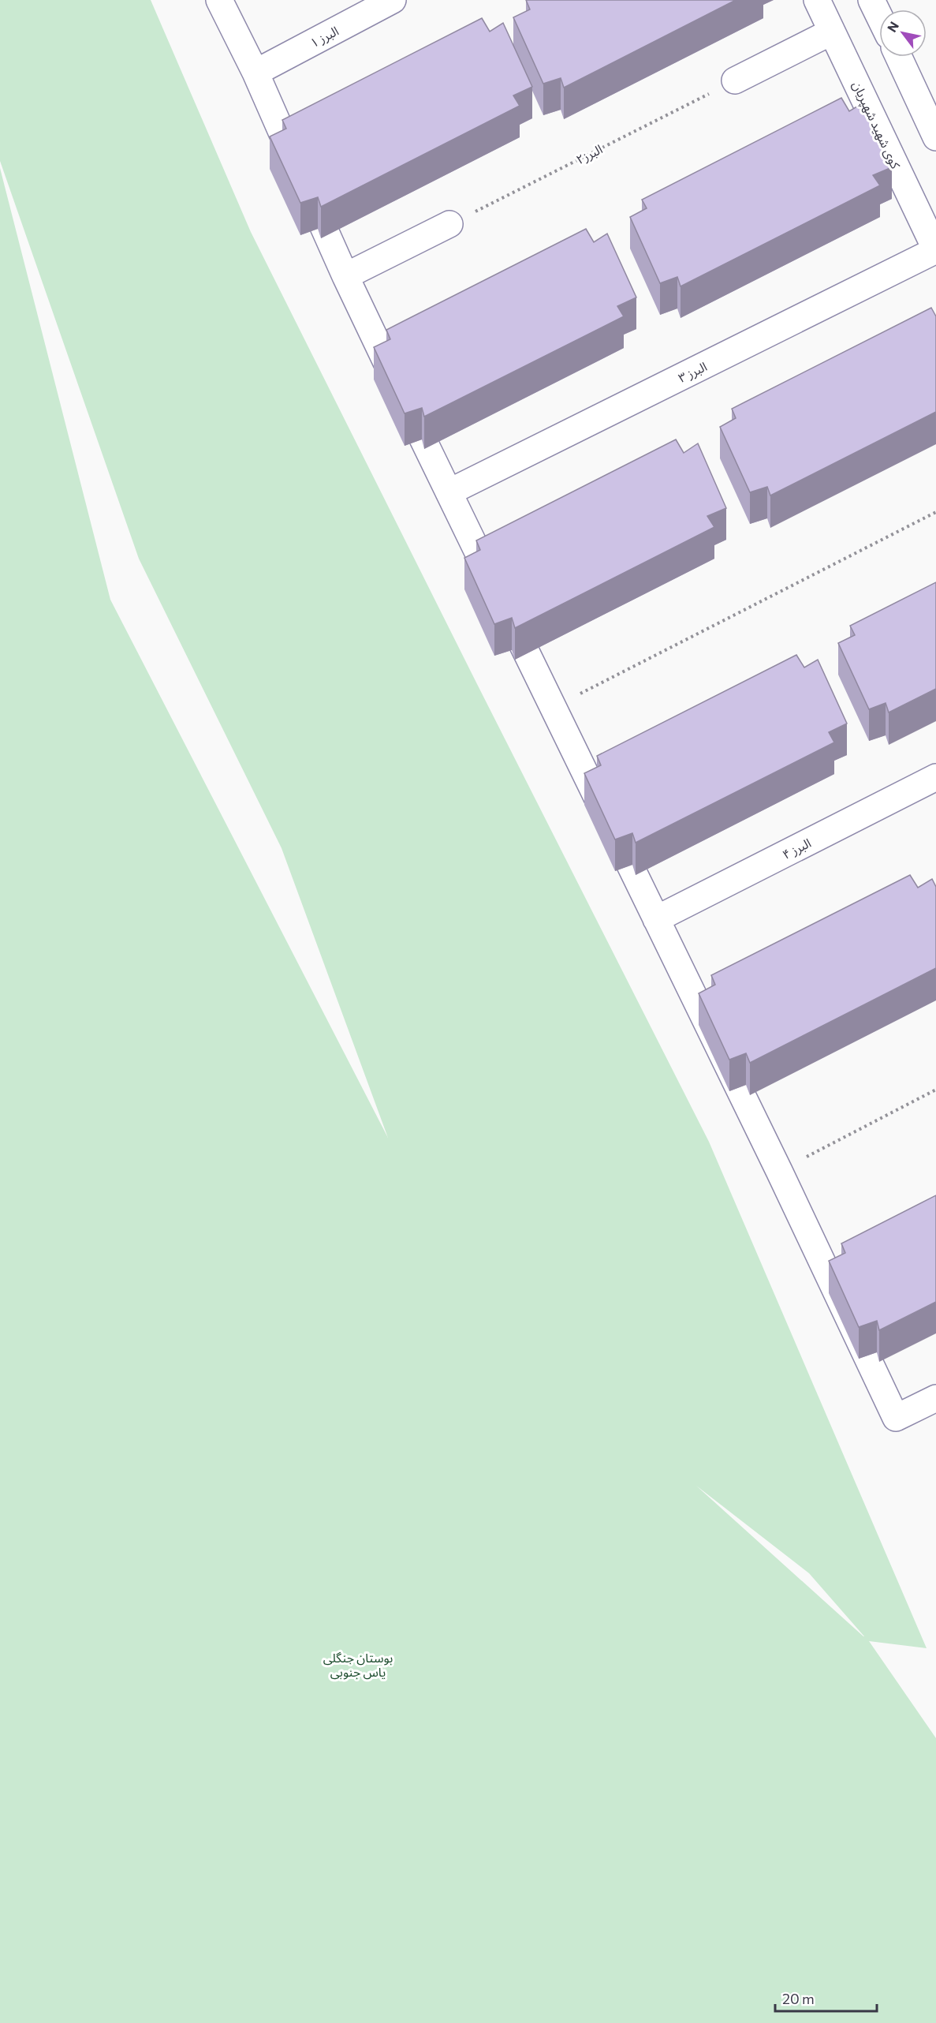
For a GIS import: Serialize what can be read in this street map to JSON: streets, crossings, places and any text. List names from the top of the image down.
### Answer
{
  "streets": {
    "street": [
      "البرز ۱",
      "کوی شهید شهپریان",
      "البرز ۳",
      "البرز ۴"
    ],
    "path": ["البرز۲"]
  },
  "crossings": [
    ["کوی شهید شهپریان", "البرز ۳"]
  ],
  "parks": ["بوستان جنگلی یاس جنوبی"],
  "scale_bar": "20 m",
  "north": "top left"
}
